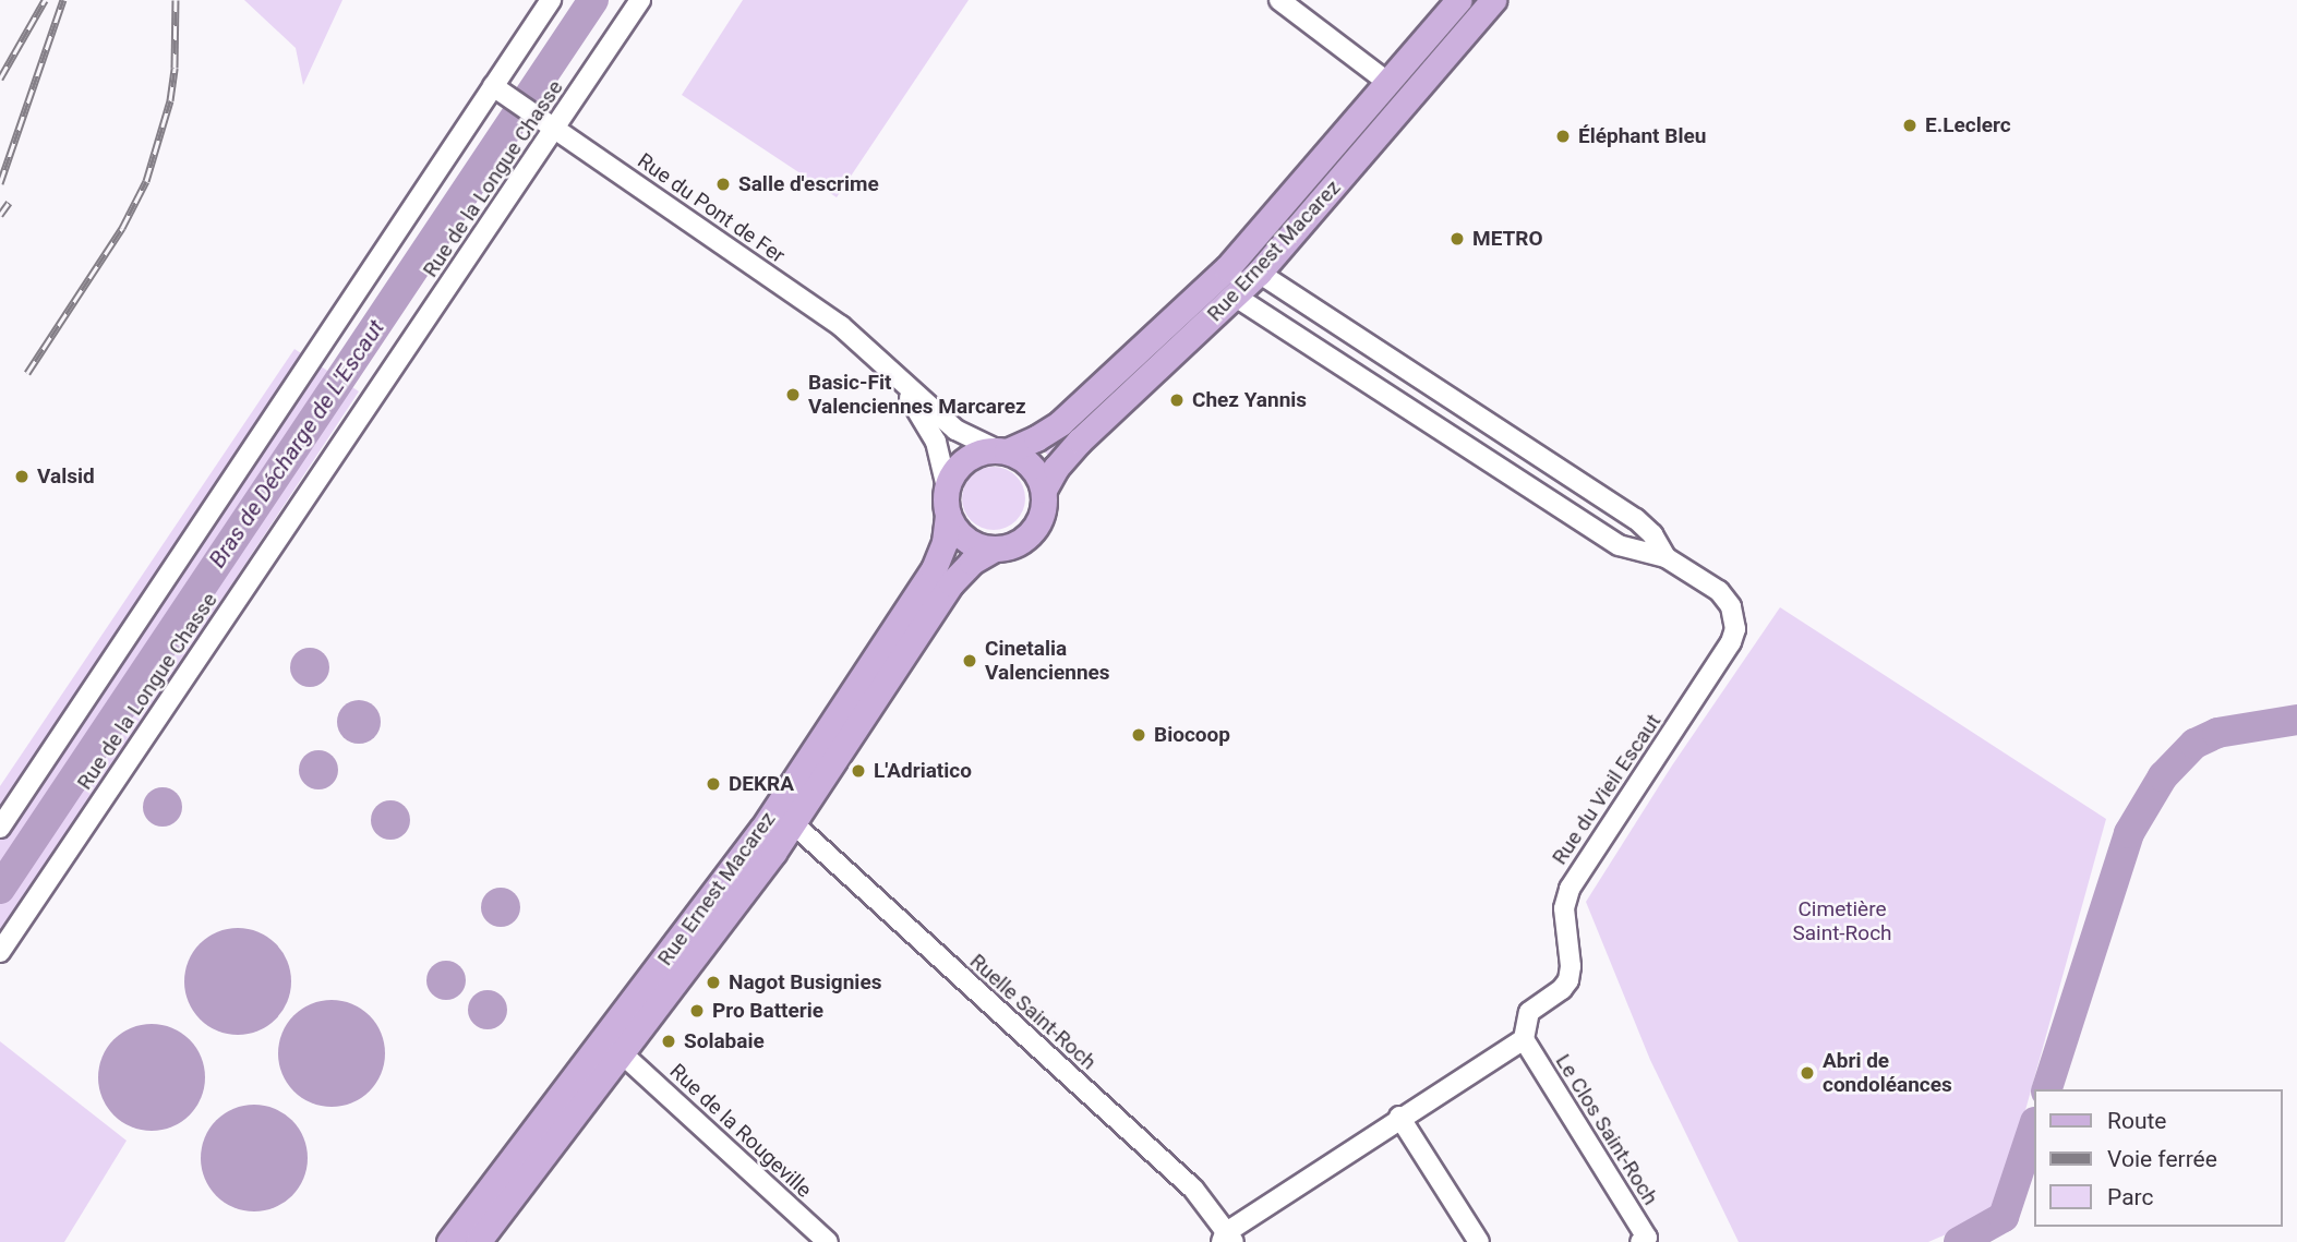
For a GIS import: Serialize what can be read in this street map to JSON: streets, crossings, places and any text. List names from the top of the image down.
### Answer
{
  "streets": {
    "main road": ["Rue Ernest Macarez"],
    "street": [
      "Rue de la Longue Chasse",
      "Rue du Pont de Fer",
      "Rue du Vieil Escaut",
      "Ruelle Saint-Roch",
      "Le Clos Saint-Roch",
      "Rue de la Rougeville"
    ]
  },
  "crossings": [
    ["Rue de la Longue Chasse", "Rue du Pont de Fer"],
    ["Rue du Pont de Fer", "Rue Ernest Macarez"],
    ["Rue Ernest Macarez", "Rue du Vieil Escaut"],
    ["Rue Ernest Macarez", "Ruelle Saint-Roch"],
    ["Rue Ernest Macarez", "Rue de la Rougeville"],
    ["Rue du Vieil Escaut", "Le Clos Saint-Roch"]
  ],
  "water": ["Bras de Décharge de L'Escaut"],
  "parks": ["Cimetière Saint-Roch"],
  "places": [
    "E.Leclerc",
    "Éléphant Bleu",
    "Salle d'escrime",
    "METRO",
    "Basic-Fit Valenciennes Marcarez",
    "Chez Yannis",
    "Valsid",
    "Cinetalia Valenciennes",
    "Biocoop",
    "L'Adriatico",
    "DEKRA",
    "Nagot Busignies",
    "Pro Batterie",
    "Solabaie",
    "Abri de condoléances"
  ],
  "legend": ["Route", "Voie ferrée", "Parc"]
}
